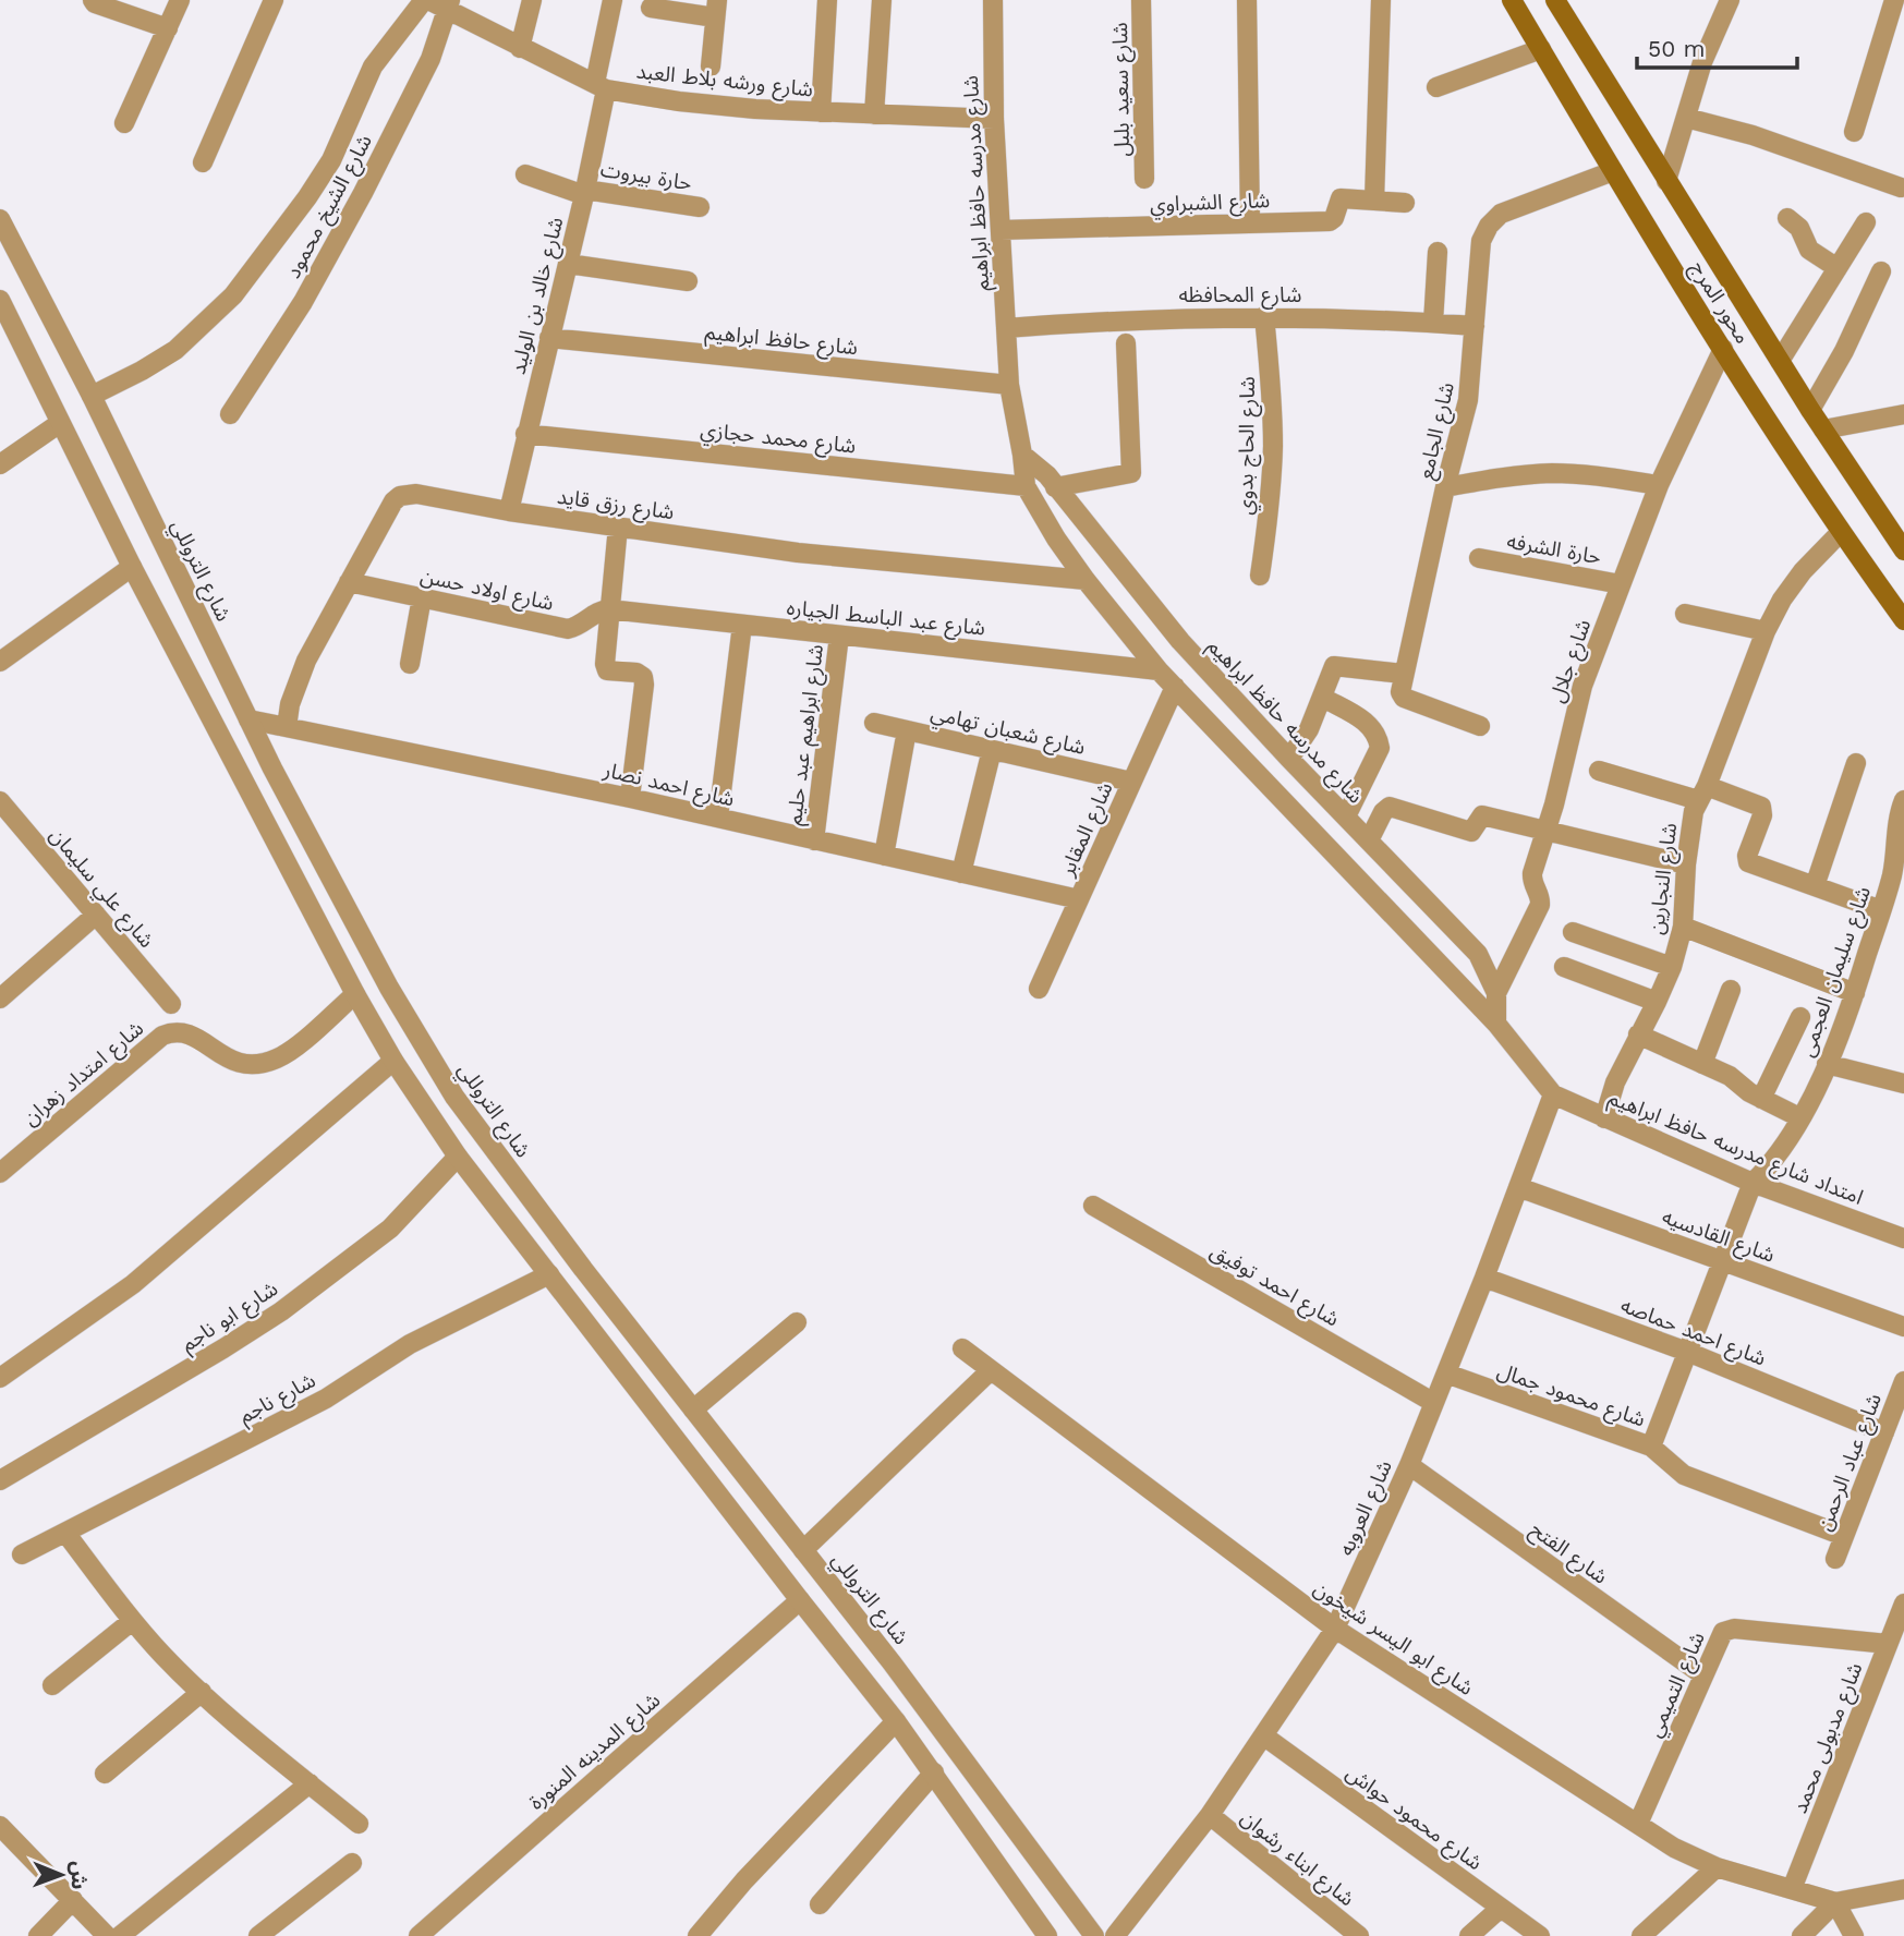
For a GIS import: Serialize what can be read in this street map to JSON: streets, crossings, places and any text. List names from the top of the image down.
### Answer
{
  "streets": {
    "main road": ["محور المرج"],
    "street": [
      "شارع ورشه بلاط العبد",
      "شارع سعيد بلبل",
      "حارة بيروت",
      "شارع مدرسه حافظ ابراهيم",
      "شارع الشبراوي",
      "شارع الشيخ محمود",
      "شارع المحافظه",
      "شارع خالد بن الوليد",
      "شارع حافظ ابراهيم",
      "شارع الجامع",
      "شارع محمد حجازي",
      "شارع الحاج بدوي",
      "شارع رزق قايد",
      "حارة الشرفه",
      "شارع التروللي",
      "شارع اولاد حسن",
      "شارع عبد الباسط الجياره",
      "شارع جلال",
      "شارع شعبان تهامي",
      "شارع ابراهيم عبد حليم",
      "شارع احمد نصار",
      "شارع المقابر",
      "شارع النجارين",
      "شارع علي سليمان",
      "شارع سليمان العجمى",
      "شارع امتداد زهران",
      "امتداد شارع مدرسه حافظ ابراهيم",
      "شارع القادسيه",
      "شارع احمد توفيق",
      "شارع ابو ناجم",
      "شارع احمد حماصه",
      "شارع محمود جمال",
      "شارع ناجم",
      "شارع عباد الرحمن",
      "شارع العروبه",
      "شارع الفتح",
      "شارع ابو اليسر شيخون",
      "شارع التميمي",
      "شارع مدبولى محمد",
      "شارع المدينه المنورة",
      "شارع محمود حواش",
      "شارع ابناء رشوان"
    ]
  },
  "crossings": [
    ["شارع ورشه بلاط العبد", "شارع مدرسه حافظ ابراهيم"],
    ["شارع ورشه بلاط العبد", "شارع الشيخ محمود"],
    ["شارع ورشه بلاط العبد", "شارع خالد بن الوليد"],
    ["حارة بيروت", "شارع خالد بن الوليد"],
    ["شارع مدرسه حافظ ابراهيم", "شارع الشبراوي"],
    ["شارع مدرسه حافظ ابراهيم", "شارع المحافظه"],
    ["شارع مدرسه حافظ ابراهيم", "شارع حافظ ابراهيم"],
    ["شارع مدرسه حافظ ابراهيم", "شارع محمد حجازي"],
    ["شارع مدرسه حافظ ابراهيم", "شارع رزق قايد"],
    ["شارع مدرسه حافظ ابراهيم", "شارع عبد الباسط الجياره"],
    ["شارع مدرسه حافظ ابراهيم", "شارع جلال"],
    ["شارع مدرسه حافظ ابراهيم", "شارع المقابر"],
    ["شارع مدرسه حافظ ابراهيم", "امتداد شارع مدرسه حافظ ابراهيم"],
    ["شارع مدرسه حافظ ابراهيم", "شارع العروبه"],
    ["شارع المحافظه", "شارع الجامع"],
    ["شارع المحافظه", "شارع الحاج بدوي"],
    ["شارع خالد بن الوليد", "شارع حافظ ابراهيم"],
    ["شارع خالد بن الوليد", "شارع محمد حجازي"],
    ["شارع خالد بن الوليد", "شارع رزق قايد"],
    ["محور المرج", "شارع الجامع"],
    ["محور المرج", "شارع جلال"],
    ["محور المرج", "شارع النجارين"],
    ["شارع رزق قايد", "شارع اولاد حسن"],
    ["شارع رزق قايد", "شارع احمد نصار"],
    ["حارة الشرفه", "شارع جلال"],
    ["شارع التروللي", "شارع احمد نصار"],
    ["شارع اولاد حسن", "شارع عبد الباسط الجياره"],
    ["شارع عبد الباسط الجياره", "شارع ابراهيم عبد حليم"],
    ["شارع شعبان تهامي", "شارع المقابر"],
    ["شارع ابراهيم عبد حليم", "شارع احمد نصار"],
    ["شارع احمد نصار", "شارع المقابر"],
    ["شارع النجارين", "امتداد شارع مدرسه حافظ ابراهيم"],
    ["شارع سليمان العجمى", "امتداد شارع مدرسه حافظ ابراهيم"],
    ["امتداد شارع مدرسه حافظ ابراهيم", "شارع العروبه"],
    ["شارع القادسيه", "شارع العروبه"],
    ["شارع احمد توفيق", "شارع العروبه"],
    ["شارع احمد حماصه", "شارع عباد الرحمن"],
    ["شارع احمد حماصه", "شارع العروبه"],
    ["شارع محمود جمال", "شارع عباد الرحمن"],
    ["شارع محمود جمال", "شارع العروبه"],
    ["شارع العروبه", "شارع الفتح"],
    ["شارع العروبه", "شارع ابو اليسر شيخون"],
    ["شارع العروبه", "شارع محمود حواش"],
    ["شارع العروبه", "شارع ابناء رشوان"],
    ["شارع الفتح", "شارع التميمي"],
    ["شارع ابو اليسر شيخون", "شارع التميمي"],
    ["شارع ابو اليسر شيخون", "شارع مدبولى محمد"],
    ["شارع التميمي", "شارع مدبولى محمد"]
  ],
  "scale_bar": "50 m",
  "north": "right"
}
